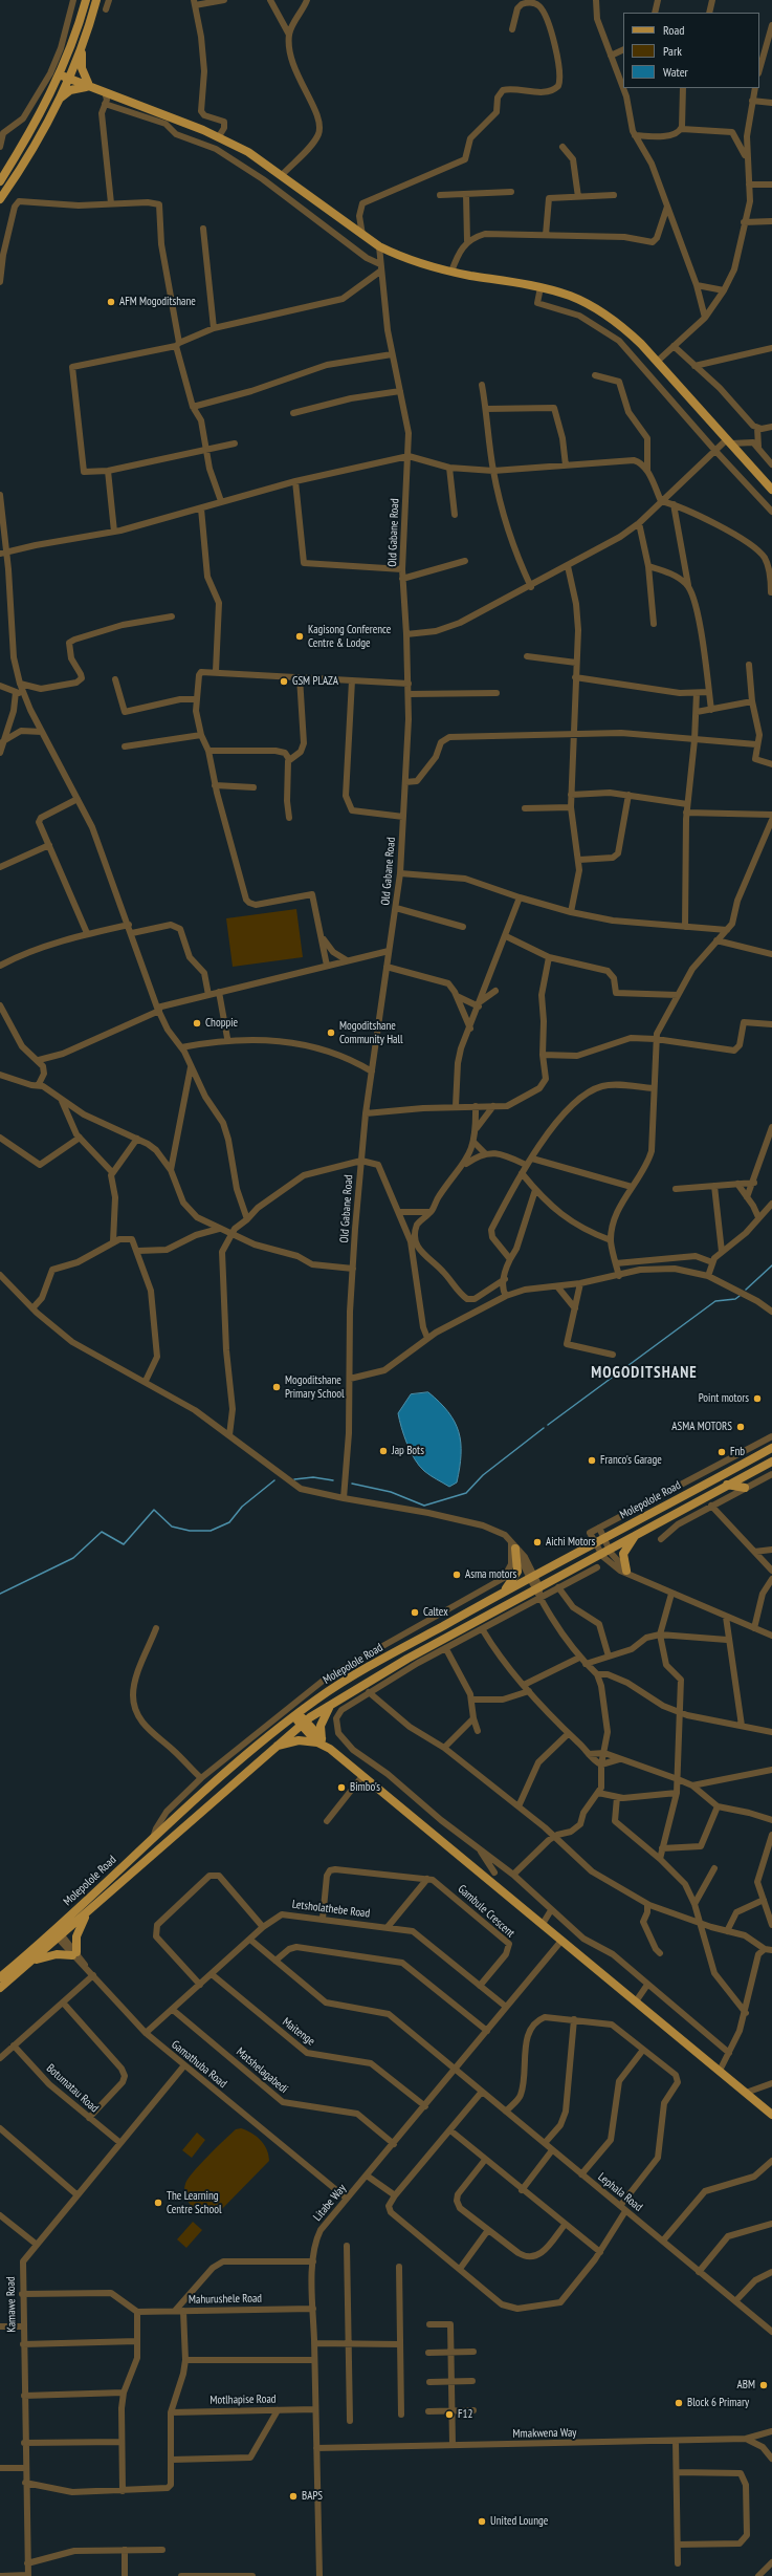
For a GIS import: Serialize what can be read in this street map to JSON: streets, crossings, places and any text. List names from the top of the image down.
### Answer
{
  "streets": {
    "main road": ["Molepolole Road"],
    "street": [
      "Old Gabane Road",
      "Letsholathebe Road",
      "Gambule Crescent",
      "Maitenge",
      "Gamathuba Road",
      "Matshelagabedi",
      "Botumatau Road",
      "Lephala Road",
      "Litabe Way",
      "Mahurushele Road",
      "Kamawe Road",
      "Motlhapise Road",
      "Mmakwena Way"
    ]
  },
  "crossings": [
    ["Molepolole Road", "Gamathuba Road"],
    ["Letsholathebe Road", "Gambule Crescent"],
    ["Letsholathebe Road", "Maitenge"],
    ["Letsholathebe Road", "Gamathuba Road"],
    ["Letsholathebe Road", "Matshelagabedi"],
    ["Letsholathebe Road", "Lephala Road"],
    ["Letsholathebe Road", "Litabe Way"],
    ["Maitenge", "Litabe Way"],
    ["Gamathuba Road", "Litabe Way"],
    ["Gamathuba Road", "Kamawe Road"],
    ["Matshelagabedi", "Litabe Way"],
    ["Botumatau Road", "Kamawe Road"],
    ["Lephala Road", "Litabe Way"],
    ["Litabe Way", "Mahurushele Road"],
    ["Litabe Way", "Motlhapise Road"],
    ["Litabe Way", "Mmakwena Way"]
  ],
  "districts": ["MOGODITSHANE"],
  "places": [
    "AFM Mogoditshane",
    "Kagisong Conference Centre & Lodge",
    "GSM PLAZA",
    "Choppie",
    "Mogoditshane Community Hall",
    "Mogoditshane Primary School",
    "Point motors",
    "ASMA MOTORS",
    "Jap Bots",
    "Fnb",
    "Franco's Garage",
    "Aichi Motors",
    "Asma motors",
    "Caltex",
    "Bimbo's",
    "The Learning Centre School",
    "ABM",
    "Block 6 Primary",
    "F12",
    "BAPS",
    "United Lounge"
  ],
  "legend": ["Road", "Park", "Water"]
}
